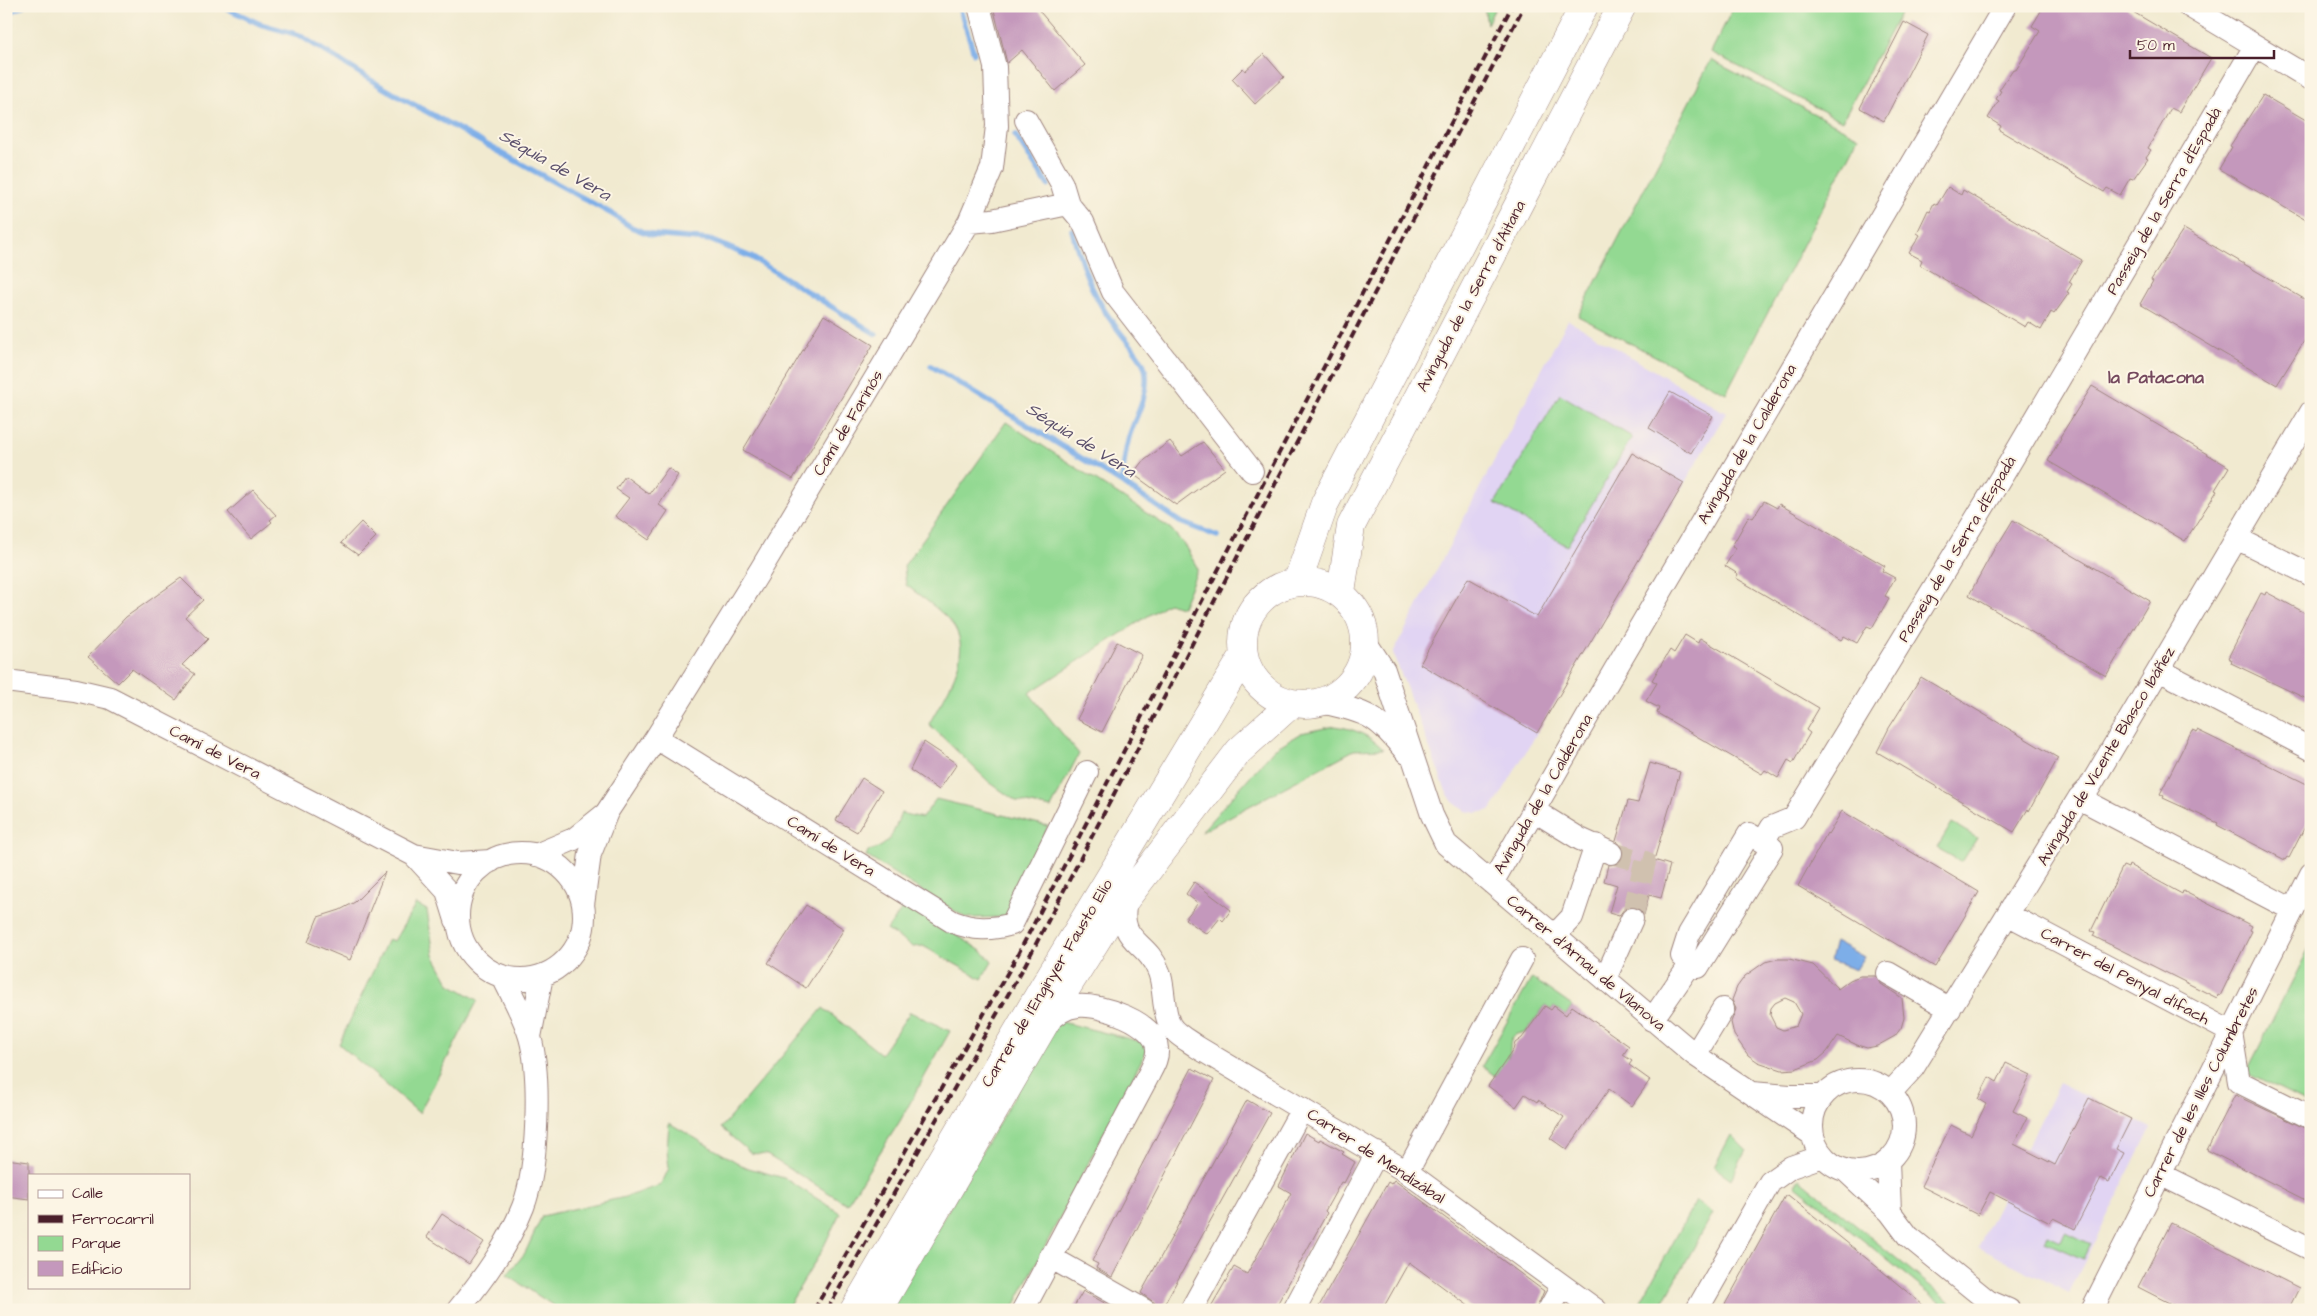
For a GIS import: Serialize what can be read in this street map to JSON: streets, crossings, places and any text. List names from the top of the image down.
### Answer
{
  "streets": {
    "main road": ["Avinguda de la Serra d'Aitana", "Carrer de l'Enginyer Fausto Elío"],
    "street": [
      "Passeig de la Serra d'Espadà",
      "Camí de Farinós",
      "Avinguda de la Calderona",
      "Camí de Vera",
      "Avinguda de Vicente Blasco Ibáñez",
      "Carrer d'Arnau de Vilanova",
      "Carrer del Penyal d'Ifach",
      "Carrer de les Illes Columbretes",
      "Carrer de Mendizábal"
    ]
  },
  "crossings": [
    ["Passeig de la Serra d'Espadà", "Carrer d'Arnau de Vilanova"],
    ["Avinguda de la Serra d'Aitana", "Carrer d'Arnau de Vilanova"],
    ["Avinguda de la Serra d'Aitana", "Carrer de l'Enginyer Fausto Elío"],
    ["Camí de Farinós", "Camí de Vera"],
    ["Avinguda de la Calderona", "Carrer d'Arnau de Vilanova"],
    ["Avinguda de Vicente Blasco Ibáñez", "Carrer d'Arnau de Vilanova"],
    ["Avinguda de Vicente Blasco Ibáñez", "Carrer del Penyal d'Ifach"],
    ["Carrer d'Arnau de Vilanova", "Carrer de l'Enginyer Fausto Elío"],
    ["Carrer del Penyal d'Ifach", "Carrer de les Illes Columbretes"],
    ["Carrer de l'Enginyer Fausto Elío", "Carrer de Mendizábal"]
  ],
  "districts": ["la Patacona"],
  "water": ["Séquia de Vera"],
  "legend": [
    "Calle",
    "Ferrocarril",
    "Parque",
    "Edificio"
  ],
  "scale_bar": "50 m"
}
